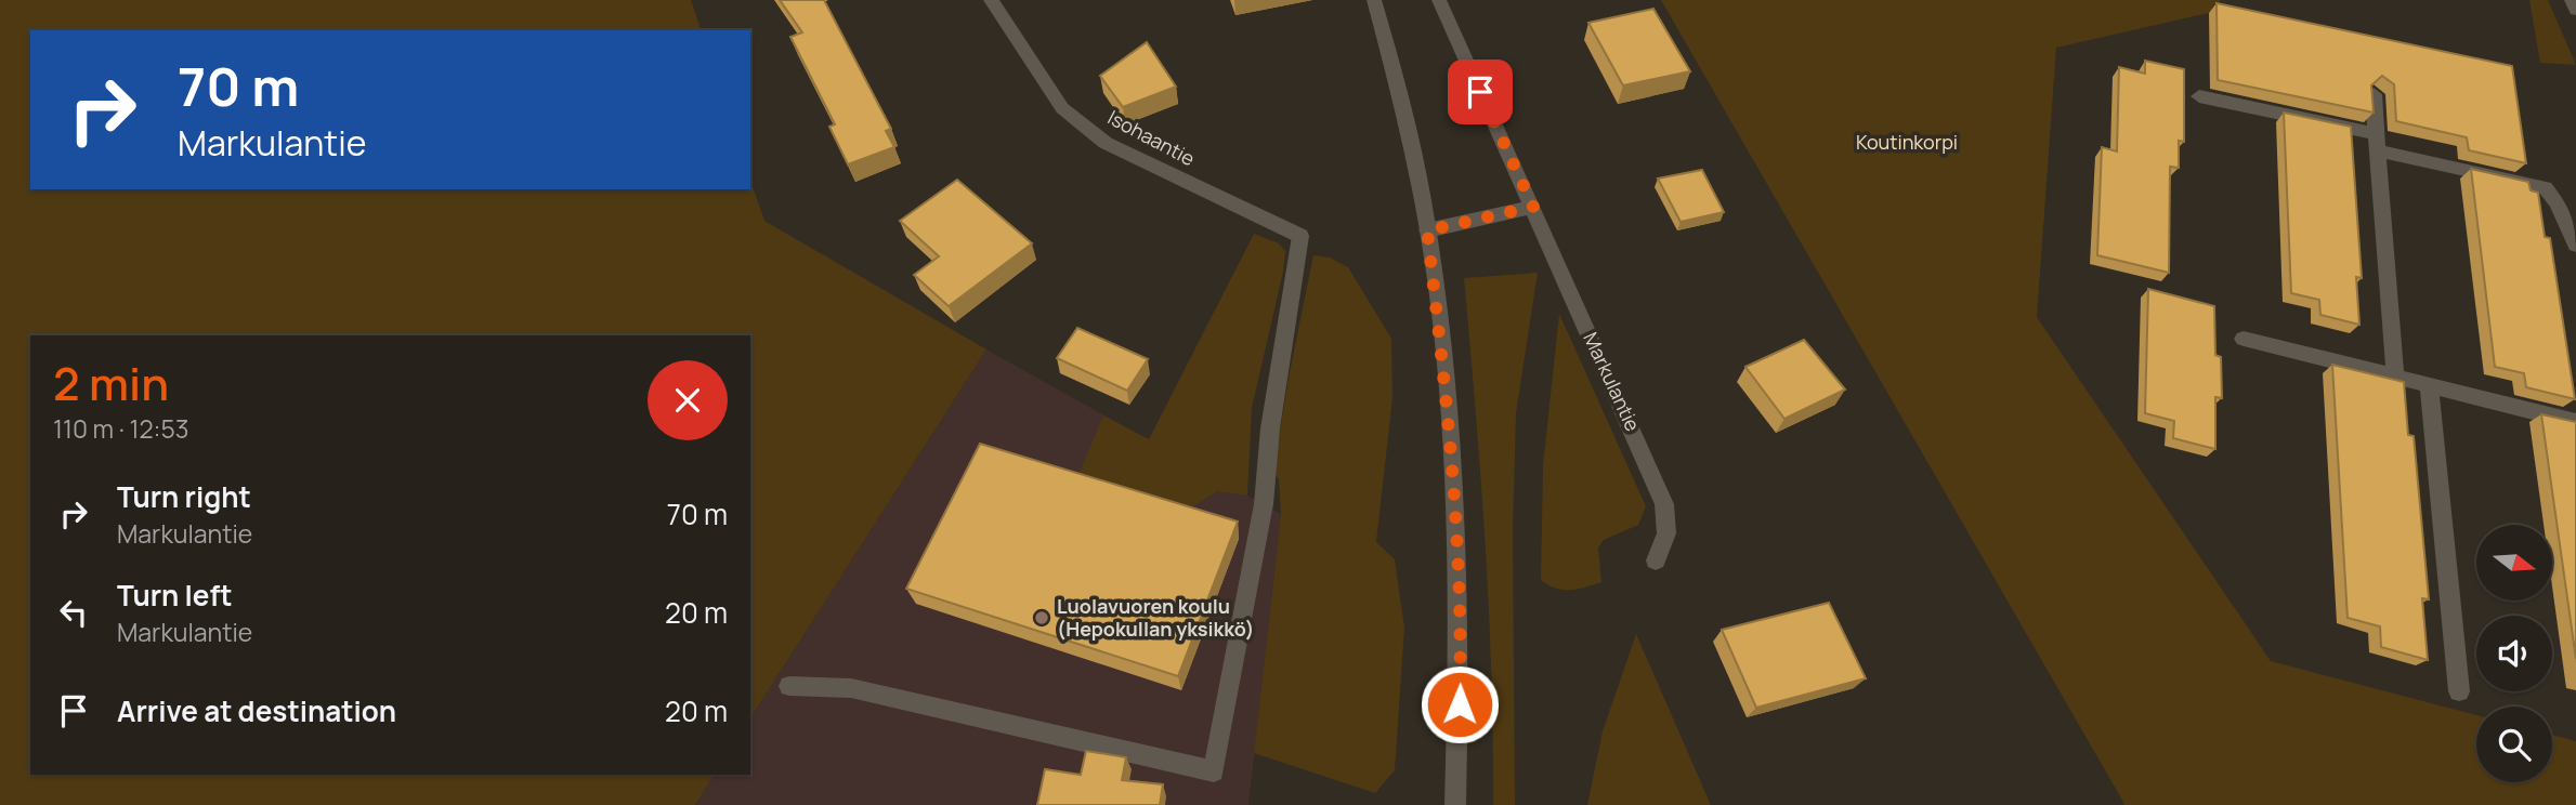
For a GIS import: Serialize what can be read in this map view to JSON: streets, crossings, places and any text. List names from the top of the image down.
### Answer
{
  "streets": {
    "street": ["Isohaantie", "Markulantie"]
  },
  "parks": ["Koutinkorpi"],
  "places": ["Luolavuoren koulu (Hepokullan yksikkö)"],
  "north": "right",
  "page": {
    "turn": ["70 m", "Markulantie"],
    "heading": ["2 min", "110 m · 12:53"],
    "list": [
      {
        "name": "Turn right",
        "note": "Markulantie",
        "value": "70 m"
      },
      {
        "name": "Turn left",
        "note": "Markulantie",
        "value": "20 m"
      },
      {
        "name": "Arrive at destination",
        "value": "20 m"
      }
    ]
  }
}
